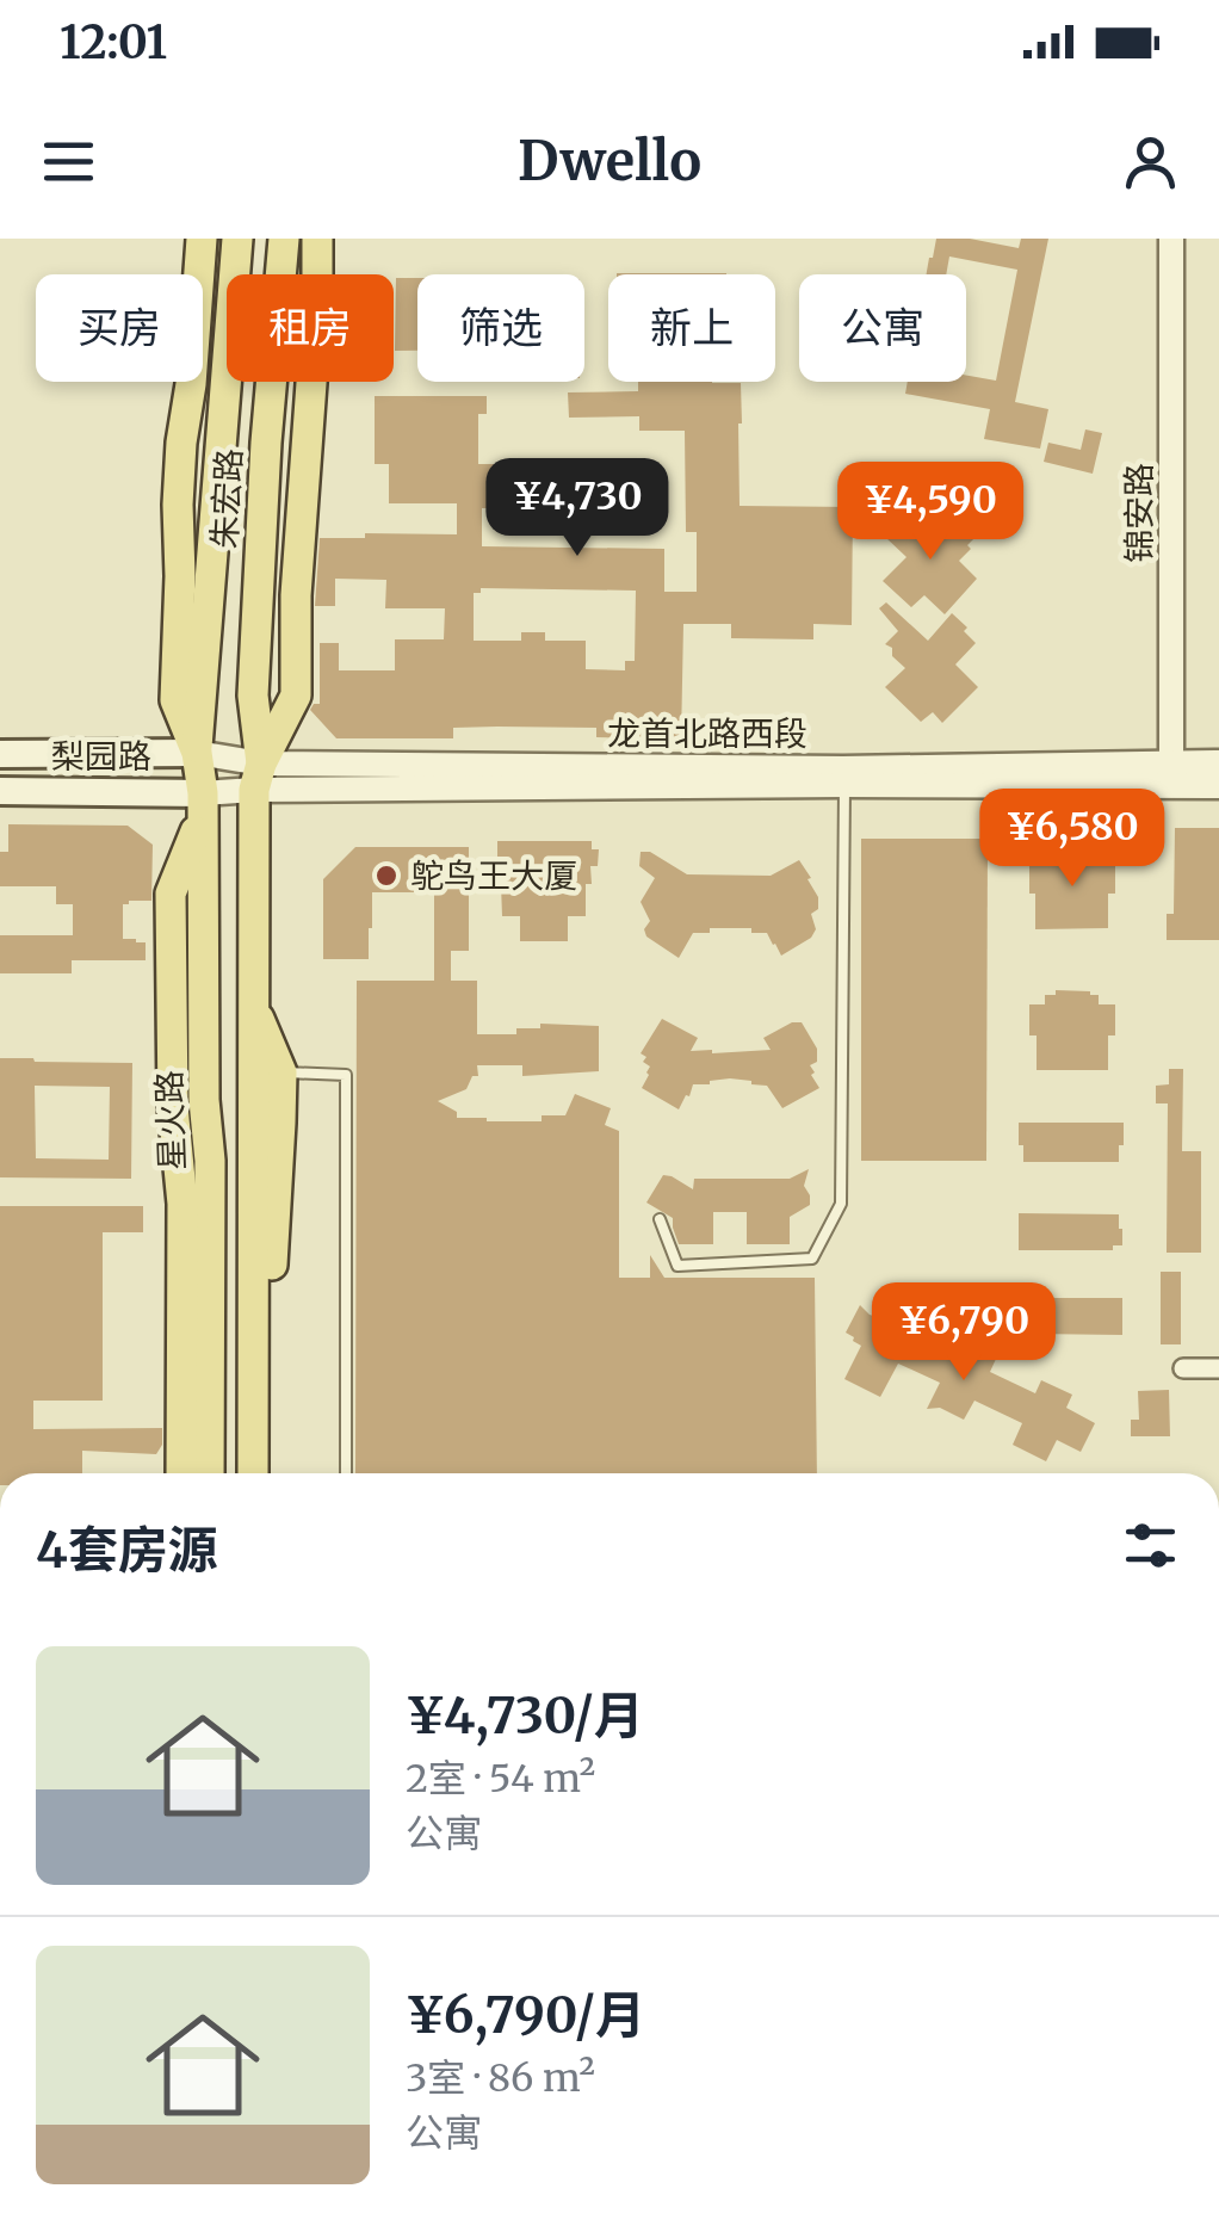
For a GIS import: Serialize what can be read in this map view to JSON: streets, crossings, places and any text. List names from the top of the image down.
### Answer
{
  "streets": {
    "main road": ["朱宏路", "梨园路", "星火路"],
    "street": ["锦安路", "龙首北路西段"]
  },
  "crossings": [
    ["朱宏路", "龙首北路西段"],
    ["朱宏路", "梨园路"],
    ["朱宏路", "星火路"],
    ["锦安路", "龙首北路西段"],
    ["龙首北路西段", "梨园路"],
    ["龙首北路西段", "星火路"],
    ["梨园路", "星火路"]
  ],
  "places": ["鸵鸟王大厦"],
  "page": {
    "status": "12:01",
    "header": "Dwello",
    "chip": [
      "买房",
      "租房",
      "筛选",
      "新上",
      "公寓"
    ],
    "price": [
      "¥4,730",
      "¥4,590",
      "¥6,580",
      "¥6,790"
    ],
    "heading": "4套房源",
    "list": [
      {
        "name": "¥4,730/月",
        "note": "2室 · 54 m² · 公寓"
      },
      {
        "name": "¥6,790/月",
        "note": "3室 · 86 m² · 公寓"
      }
    ]
  }
}
